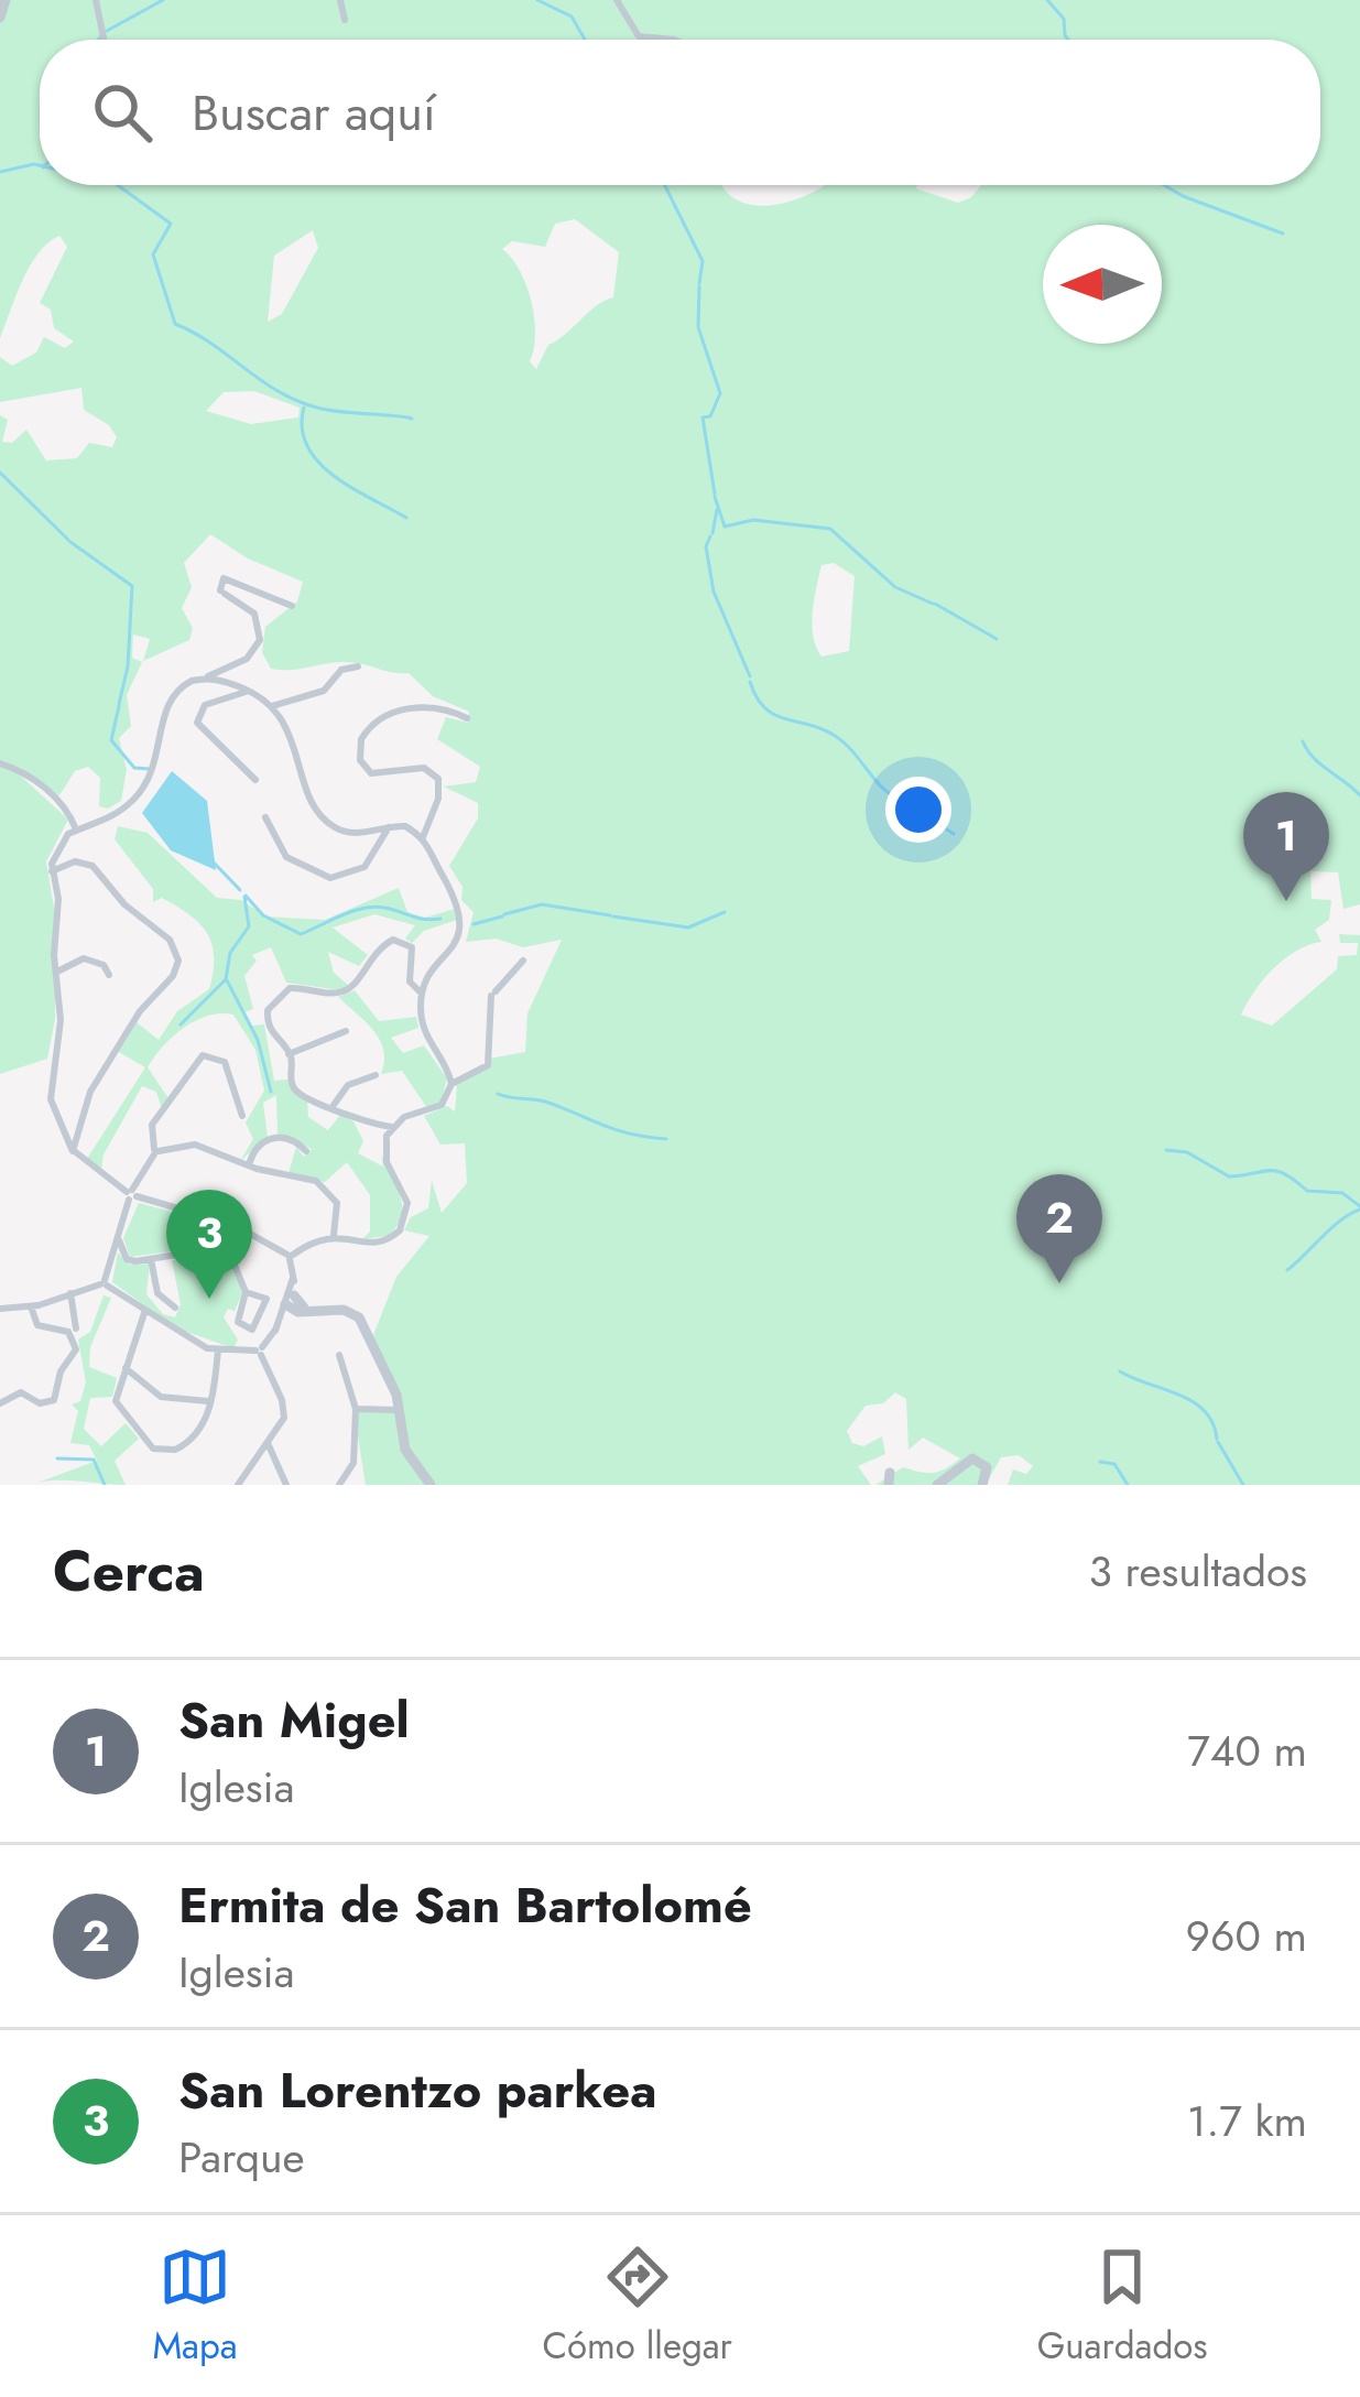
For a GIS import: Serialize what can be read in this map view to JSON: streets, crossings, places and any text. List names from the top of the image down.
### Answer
{
  "north": "left",
  "page": {
    "search": "Buscar aquí",
    "pins": ["1", "2", "3"],
    "heading": ["Cerca", "3 resultados"],
    "list": [
      {
        "mark": "1",
        "name": "San Migel",
        "note": "Iglesia",
        "value": "740 m"
      },
      {
        "mark": "2",
        "name": "Ermita de San Bartolomé",
        "note": "Iglesia",
        "value": "960 m"
      },
      {
        "mark": "3",
        "name": "San Lorentzo parkea",
        "note": "Parque",
        "value": "1.7 km"
      }
    ],
    "nav": ["Mapa", "Cómo llegar", "Guardados"]
  }
}
